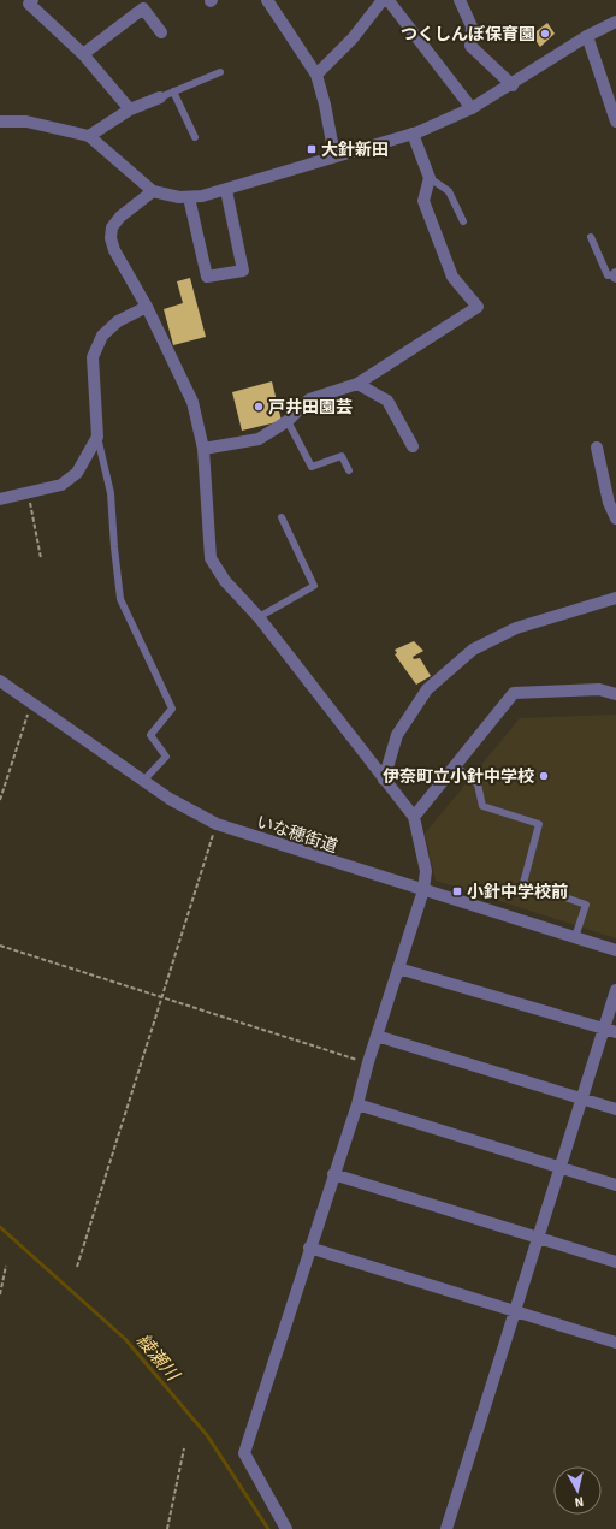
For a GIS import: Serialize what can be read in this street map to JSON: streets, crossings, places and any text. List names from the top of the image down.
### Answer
{
  "streets": {
    "street": ["いな穂街道"]
  },
  "water": ["綾瀬川"],
  "places": {
    "other": ["つくしんぼ保育園", "戸井田園芸", "伊奈町立小針中学校"],
    "transit": ["大針新田", "小針中学校前"]
  },
  "north": "bottom"
}
